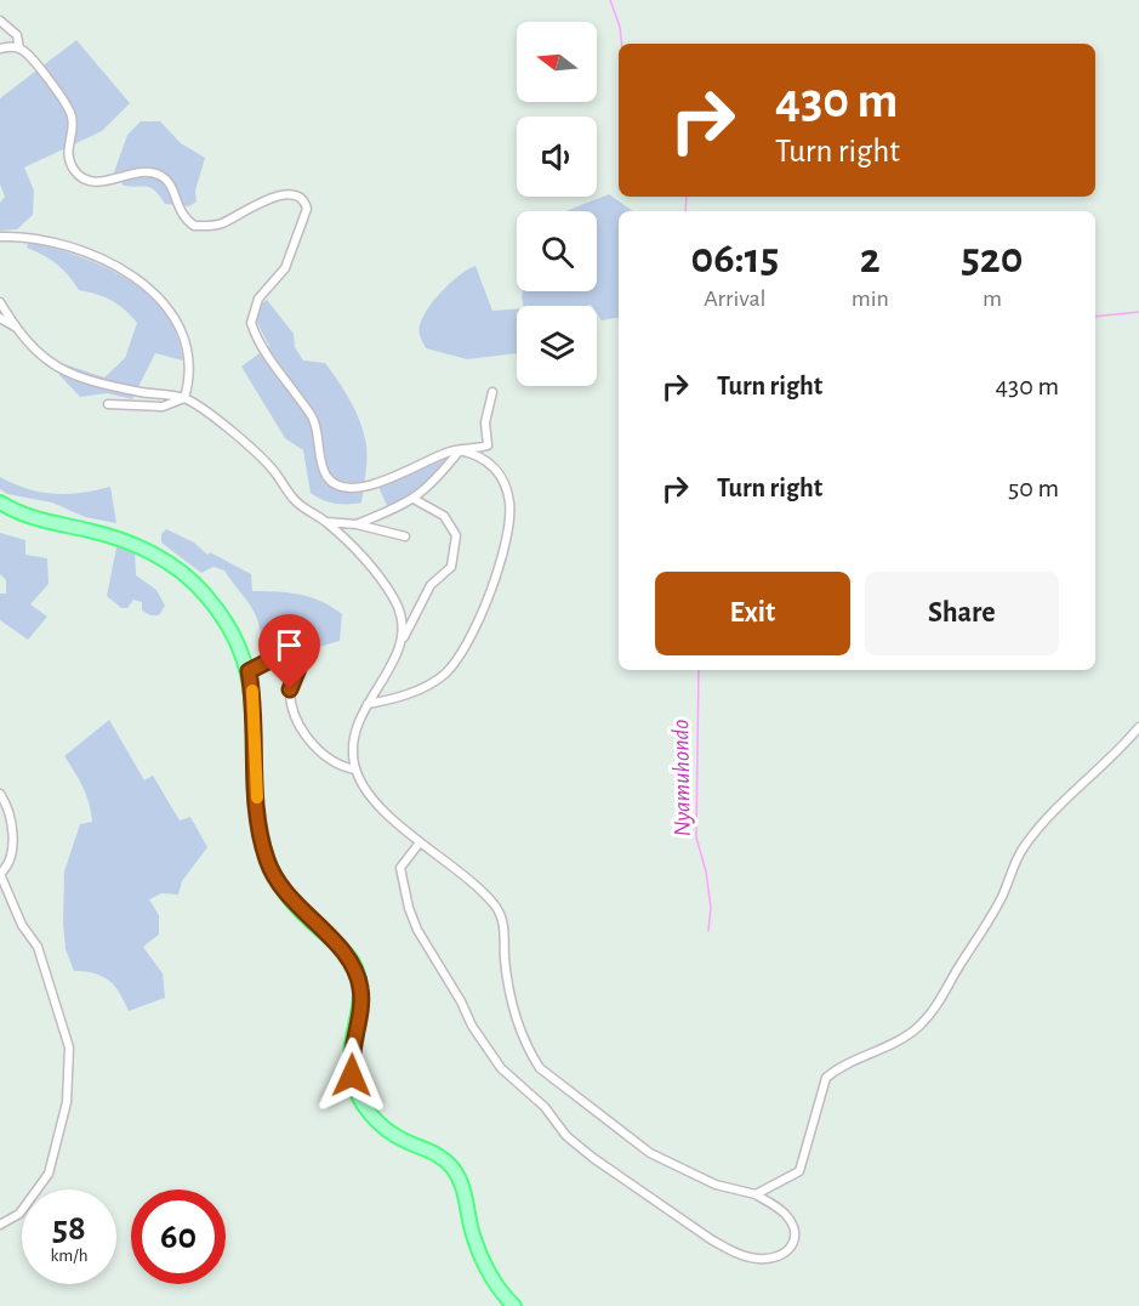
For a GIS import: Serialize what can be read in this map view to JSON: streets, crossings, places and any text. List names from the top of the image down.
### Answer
{
  "water": ["Nyamuhondo"],
  "north": "left",
  "page": {
    "turn": ["430 m", "Turn right"],
    "eta": [
      "06:15",
      "Arrival",
      "2",
      "min",
      "520",
      "m"
    ],
    "list": [
      {
        "name": "Turn right",
        "value": "430 m"
      },
      {
        "name": "Turn right",
        "value": "50 m"
      }
    ],
    "buttons": ["Exit", "Share"],
    "speed": "58 km/h",
    "limit": "60"
  }
}
